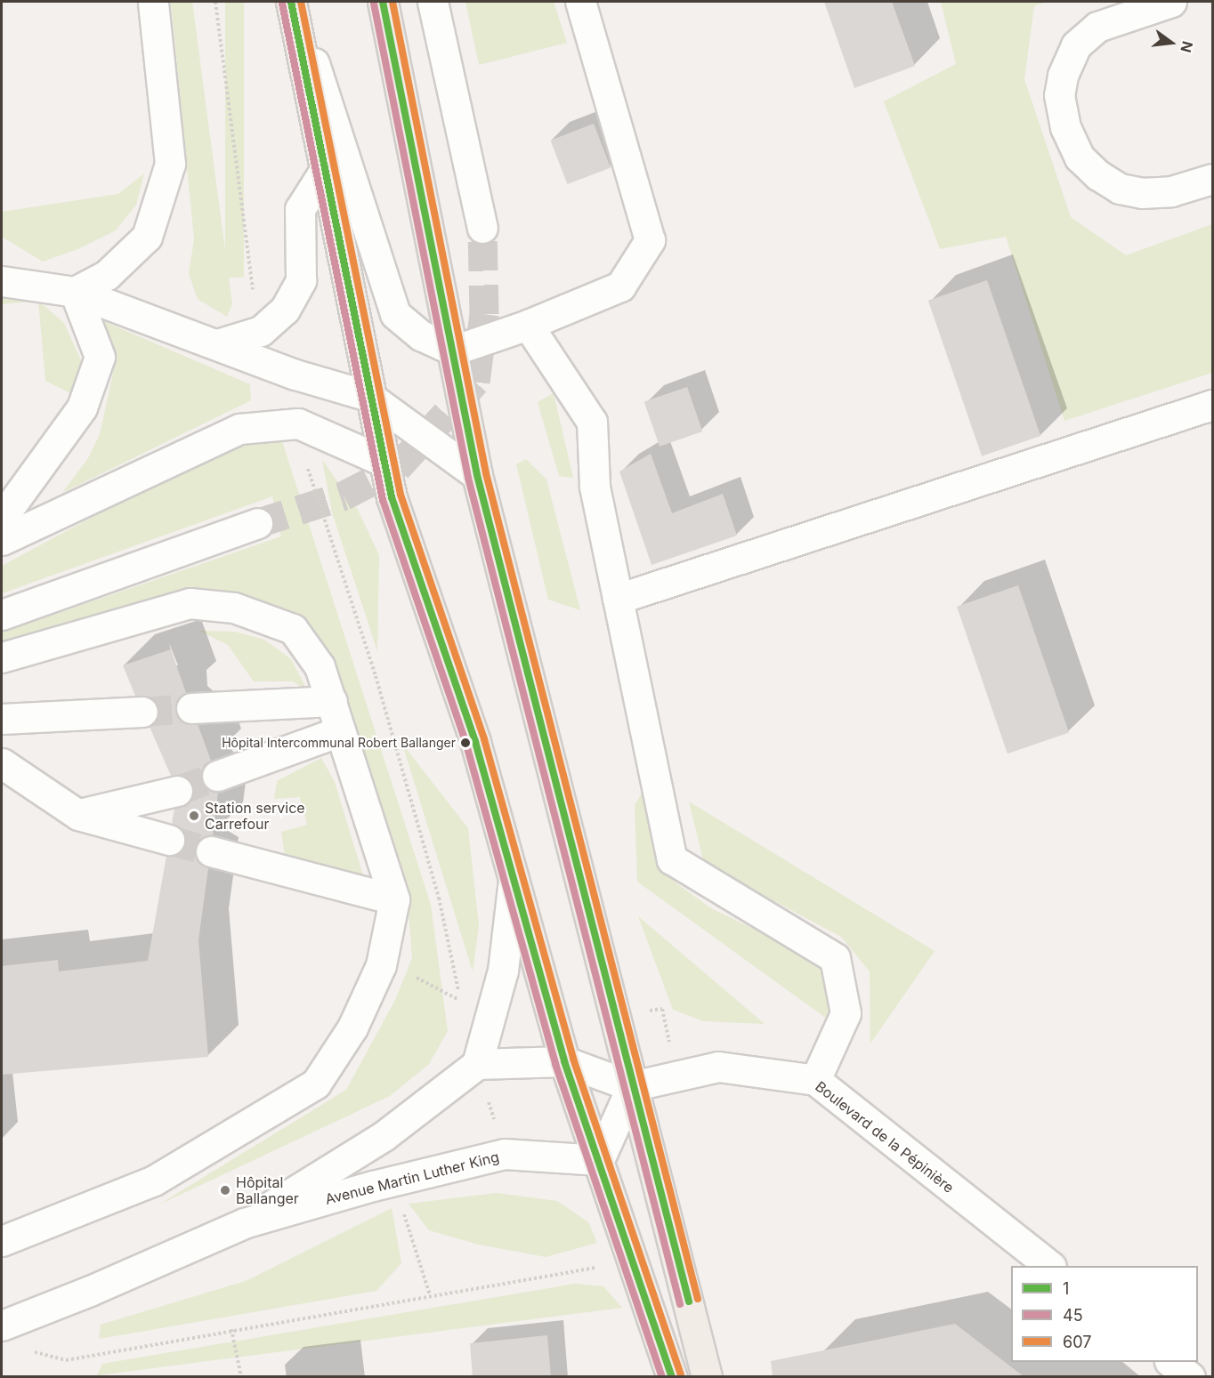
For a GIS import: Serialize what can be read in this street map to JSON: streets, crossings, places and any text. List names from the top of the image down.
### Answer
{
  "streets": {
    "street": ["Boulevard de la Pépinière", "Avenue Martin Luther King"]
  },
  "places": ["Hôpital Intercommunal Robert Ballanger", "Station service Carrefour", "Hôpital Ballanger"],
  "lines": ["transit line 1", "transit line 607", "transit line 45"],
  "legend": ["1", "45", "607"],
  "north": "right"
}
